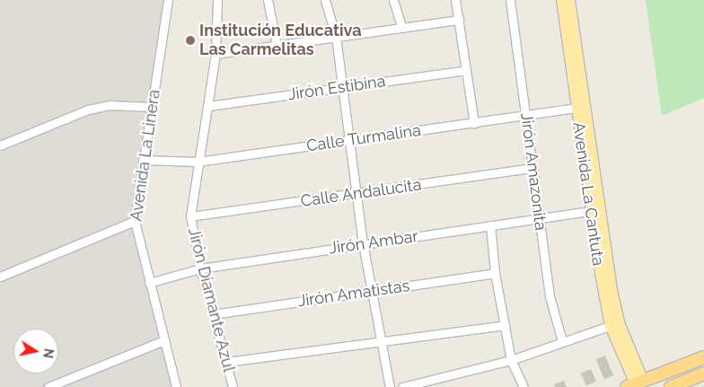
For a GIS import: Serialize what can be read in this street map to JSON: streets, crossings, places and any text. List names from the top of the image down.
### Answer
{
  "streets": {
    "main road": ["Avenida La Cantuta"],
    "street": [
      "Jirón Estibina",
      "Calle Turmalina",
      "Avenida La Linera",
      "Jirón Amazonita",
      "Calle Andalucita",
      "Jirón Ambar",
      "Jirón Amatistas",
      "Jirón Diamante Azul"
    ]
  },
  "crossings": [
    ["Jirón Estibina", "Jirón Diamante Azul"],
    ["Calle Turmalina", "Avenida La Linera"],
    ["Calle Turmalina", "Jirón Amazonita"],
    ["Calle Turmalina", "Avenida La Cantuta"],
    ["Calle Turmalina", "Jirón Diamante Azul"],
    ["Avenida La Linera", "Jirón Ambar"],
    ["Jirón Amazonita", "Calle Andalucita"],
    ["Jirón Amazonita", "Jirón Ambar"],
    ["Calle Andalucita", "Jirón Diamante Azul"],
    ["Avenida La Cantuta", "Jirón Ambar"],
    ["Jirón Ambar", "Jirón Diamante Azul"],
    ["Jirón Amatistas", "Jirón Diamante Azul"]
  ],
  "places": ["Institución Educativa Las Carmelitas"],
  "north": "right"
}
